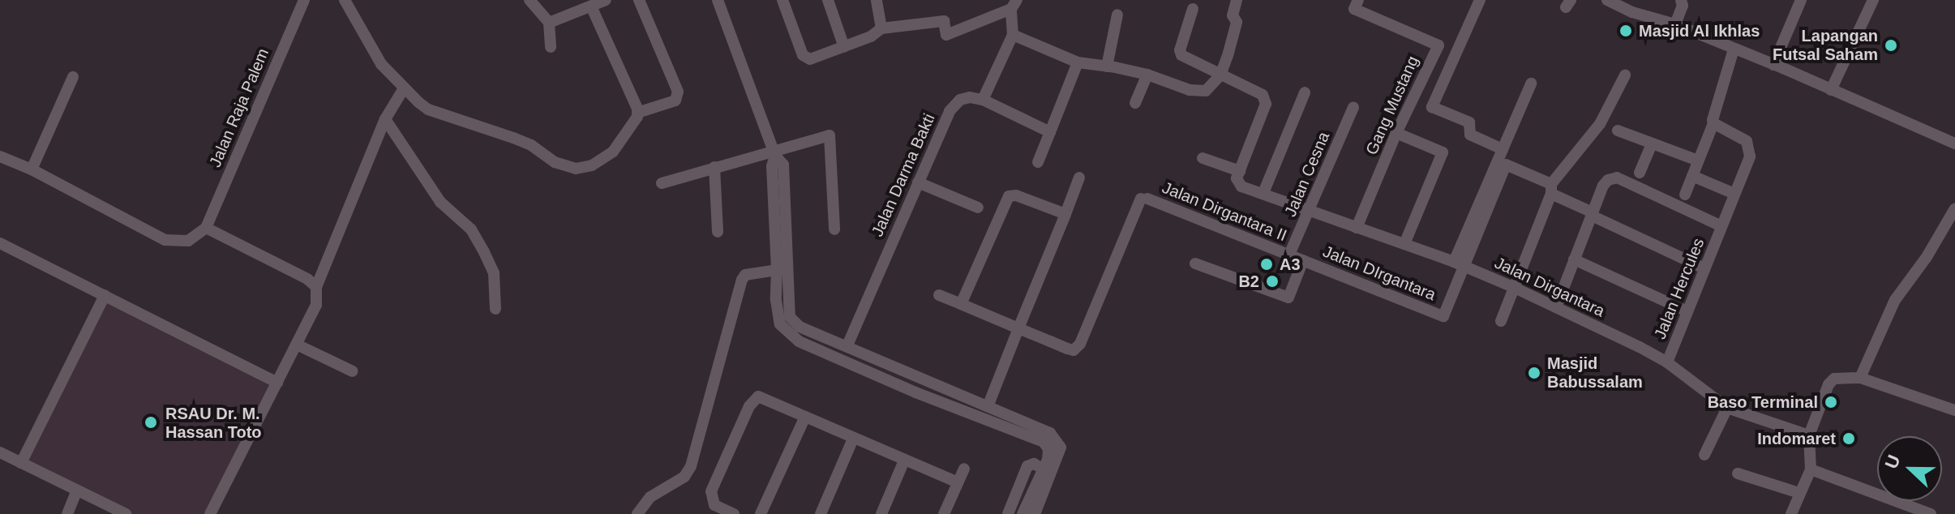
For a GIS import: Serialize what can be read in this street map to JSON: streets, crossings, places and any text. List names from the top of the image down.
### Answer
{
  "streets": {
    "street": [
      "Gang Mustang",
      "Jalan Raja Palem",
      "Jalan Cesna",
      "Jalan Darma Bakti",
      "Jalan Dirgantara II",
      "Jalan DIrgantara",
      "Jalan Dirgantara",
      "Jalan Hercules"
    ]
  },
  "crossings": [
    ["Gang Mustang", "Jalan Dirgantara"],
    ["Jalan Cesna", "Jalan Dirgantara II"],
    ["Jalan Cesna", "Jalan DIrgantara"],
    ["Jalan Cesna", "Jalan Dirgantara"],
    ["Jalan Dirgantara II", "Jalan DIrgantara"],
    ["Jalan DIrgantara", "Jalan Dirgantara"],
    ["Jalan Dirgantara", "Jalan Hercules"]
  ],
  "places": [
    "Masjid Al Ikhlas",
    "Lapangan Futsal Saham",
    "A3",
    "B2",
    "Masjid Babussalam",
    "Baso Terminal",
    "RSAU Dr. M. Hassan Toto",
    "Indomaret"
  ],
  "north": "left"
}
